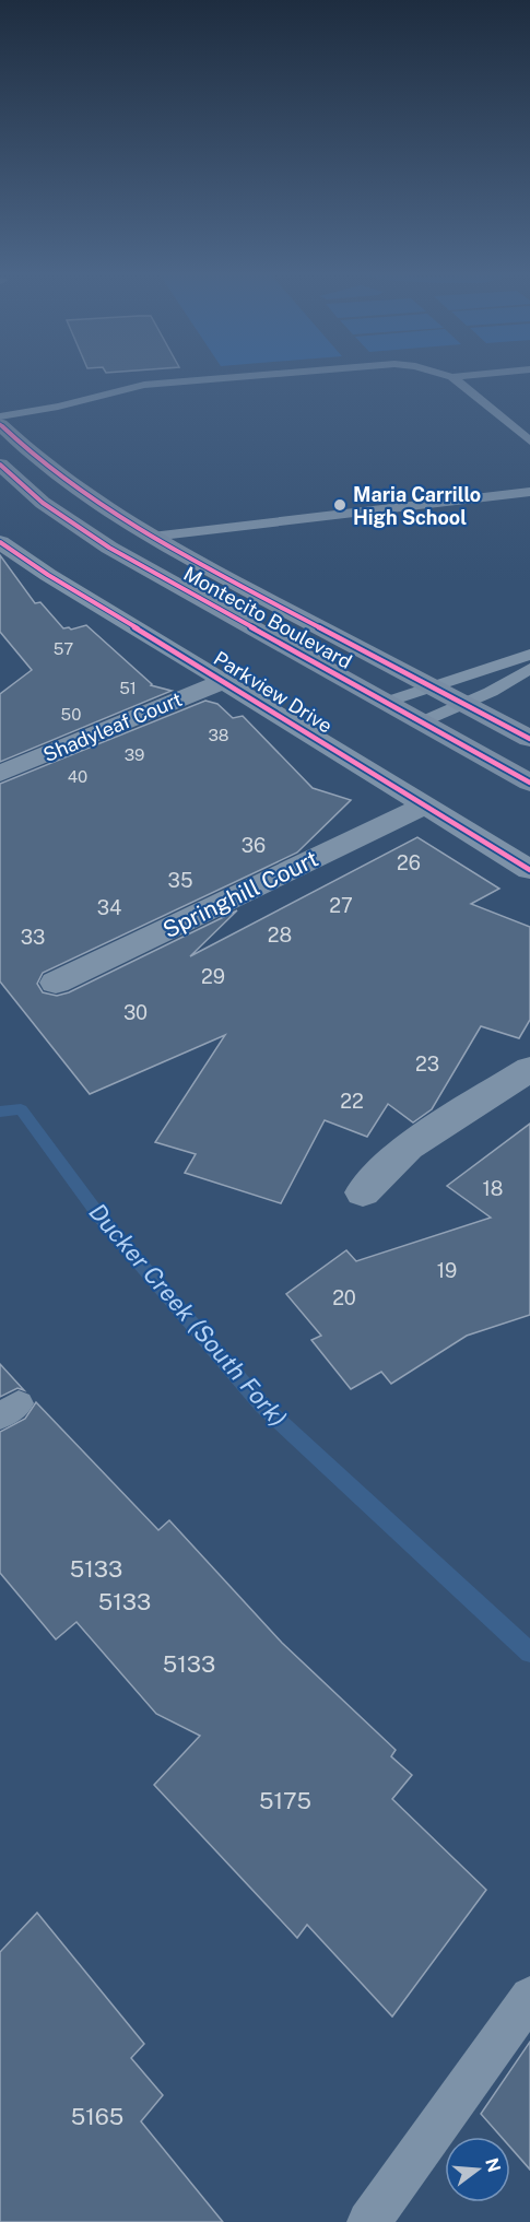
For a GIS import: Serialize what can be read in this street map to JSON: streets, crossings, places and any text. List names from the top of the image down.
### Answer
{
  "streets": {
    "main road": ["Montecito Boulevard"],
    "street": ["Parkview Drive", "Shadyleaf Court", "Springhill Court"]
  },
  "crossings": [
    ["Parkview Drive", "Shadyleaf Court"],
    ["Parkview Drive", "Springhill Court"]
  ],
  "water": ["Ducker Creek (South Fork)"],
  "places": ["Maria Carrillo High School"],
  "house_numbers": [
    "57",
    "51",
    "50",
    "38",
    "39",
    "40",
    "36",
    "26",
    "35",
    "27",
    "34",
    "28",
    "33",
    "29",
    "30",
    "23",
    "22",
    "18",
    "19",
    "20",
    "5133",
    "5133",
    "5133",
    "5175",
    "5165"
  ],
  "north": "right"
}
